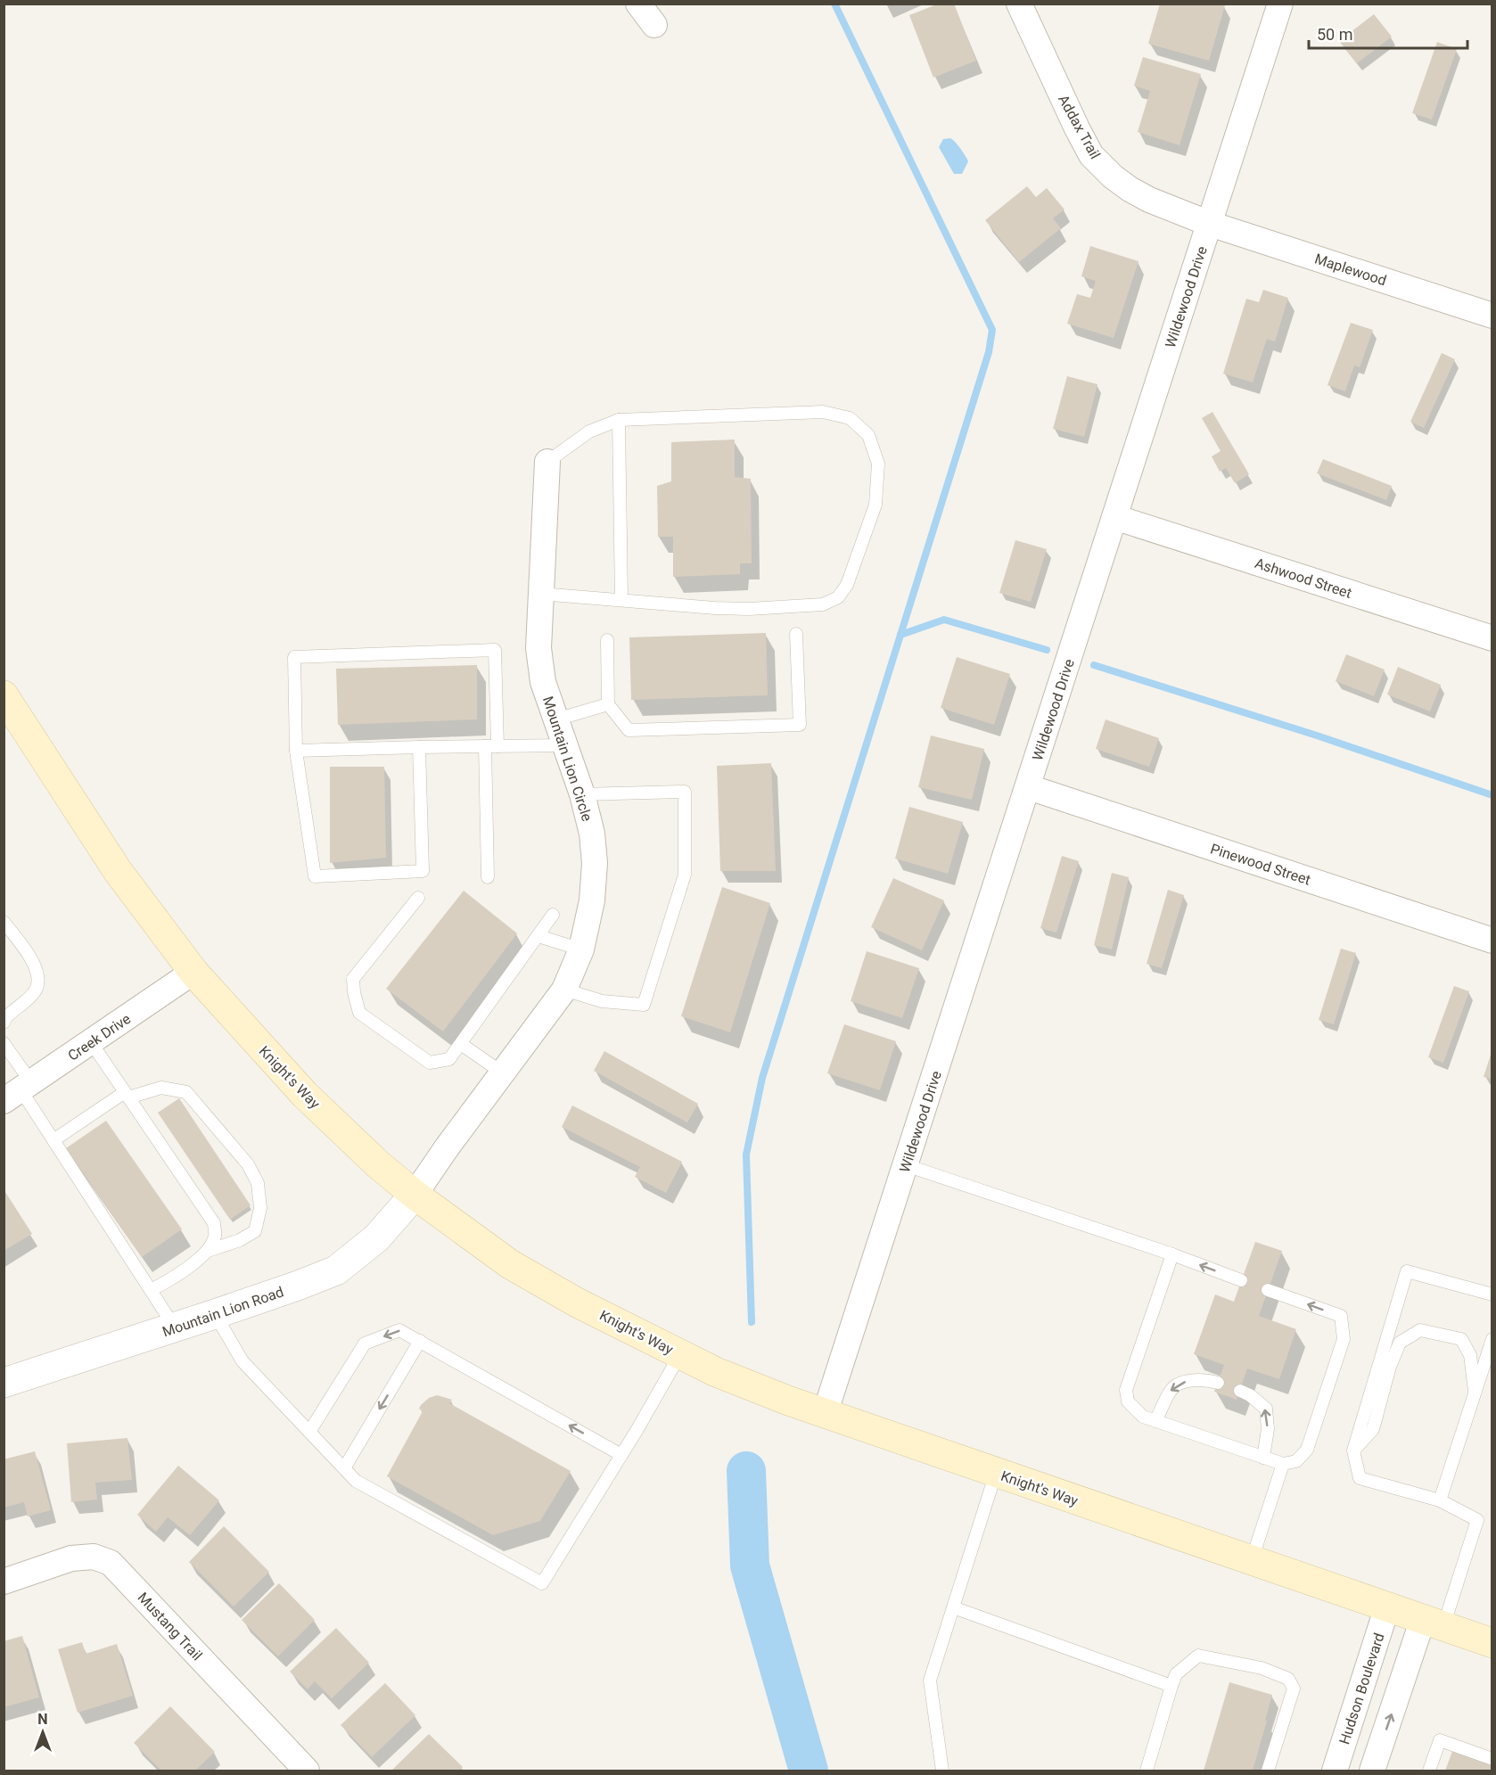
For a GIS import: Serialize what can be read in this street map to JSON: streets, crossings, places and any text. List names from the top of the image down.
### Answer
{
  "streets": {
    "main road": ["Knight's Way"],
    "street": [
      "Addax Trail",
      "Maplewood",
      "Wildewood Drive",
      "Ashwood Street",
      "Mountain Lion Circle",
      "Pinewood Street",
      "Creek Drive",
      "Mountain Lion Road",
      "Mustang Trail",
      "Hudson Boulevard"
    ]
  },
  "crossings": [
    ["Addax Trail", "Maplewood"],
    ["Addax Trail", "Wildewood Drive"],
    ["Maplewood", "Wildewood Drive"],
    ["Wildewood Drive", "Ashwood Street"],
    ["Wildewood Drive", "Pinewood Street"],
    ["Wildewood Drive", "Knight's Way"],
    ["Mountain Lion Circle", "Knight's Way"],
    ["Mountain Lion Circle", "Mountain Lion Road"],
    ["Creek Drive", "Knight's Way"],
    ["Knight's Way", "Mountain Lion Road"],
    ["Knight's Way", "Hudson Boulevard"]
  ],
  "scale_bar": "50 m",
  "north": "top"
}
